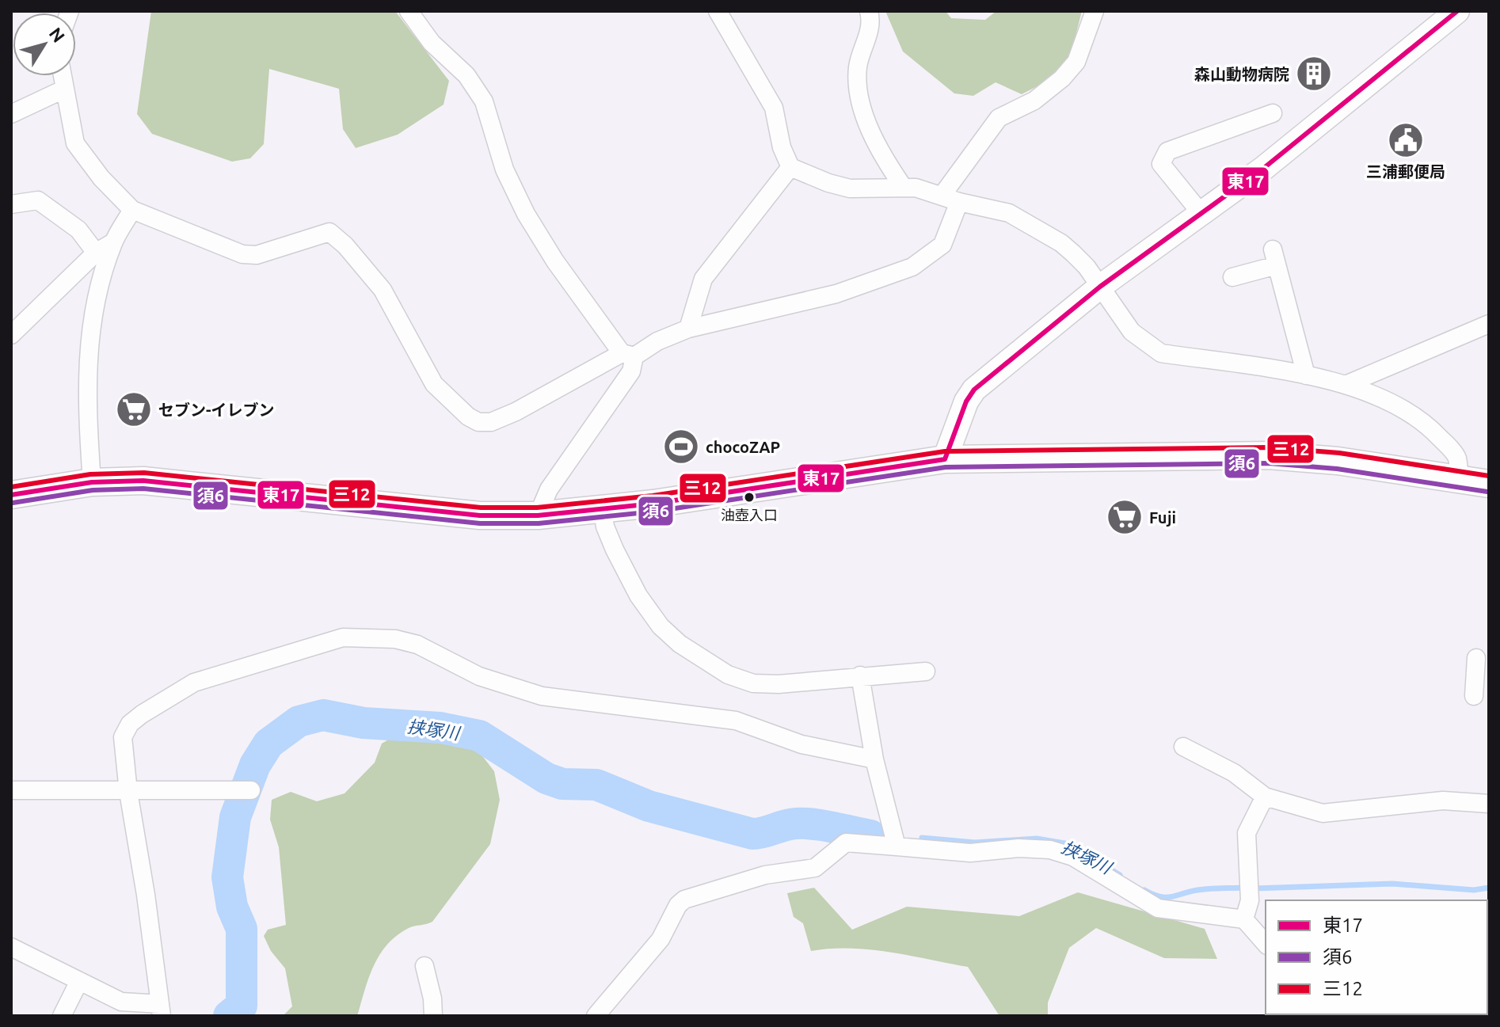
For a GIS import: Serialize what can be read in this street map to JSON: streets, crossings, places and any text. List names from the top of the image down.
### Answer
{
  "water": ["挟塚川"],
  "places": {
    "building": ["森山動物病院"],
    "public building": ["三浦郵便局"],
    "supermarket": ["セブン-イレブン", "Fuji"],
    "sports": ["chocoZAP"],
    "other": ["油壺入口"]
  },
  "lines": ["transit line 東17", "transit line 三12", "transit line 須6"],
  "legend": ["東17", "須6", "三12"],
  "north": "top right"
}
